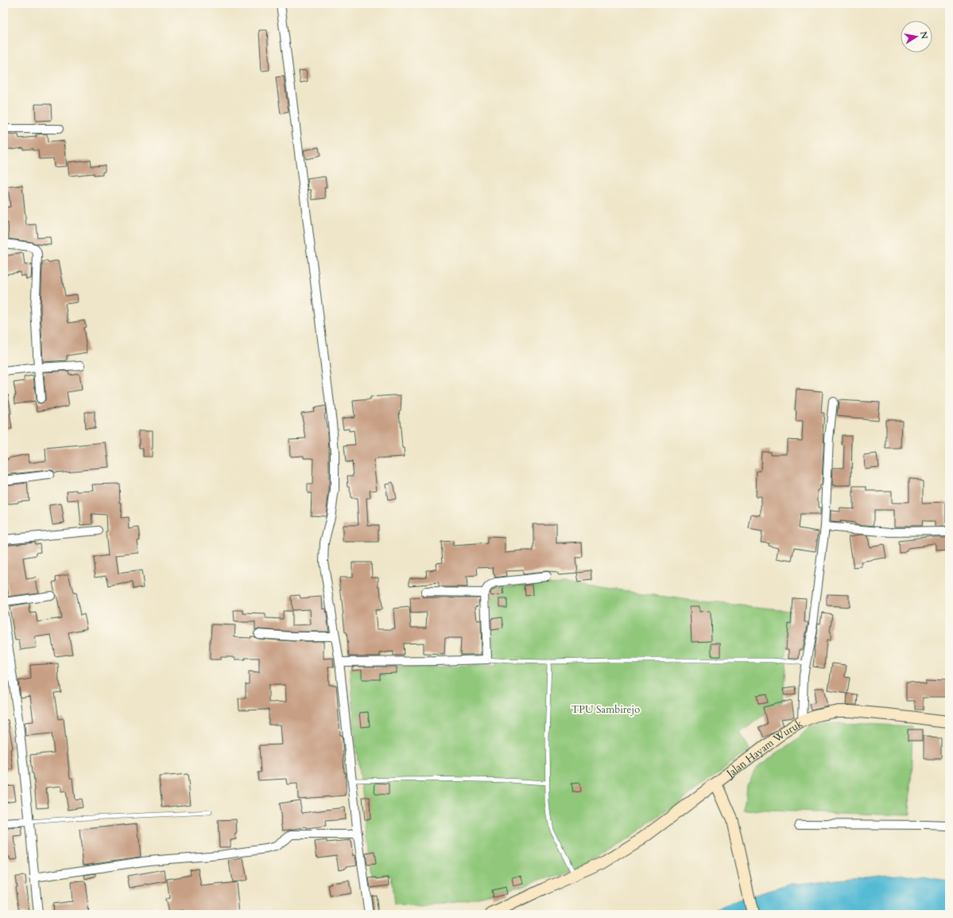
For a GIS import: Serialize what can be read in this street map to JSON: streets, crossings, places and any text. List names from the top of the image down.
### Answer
{
  "streets": {
    "main road": ["Jalan Hayam Wuruk"]
  },
  "parks": ["TPU Sambirejo"],
  "north": "right"
}
